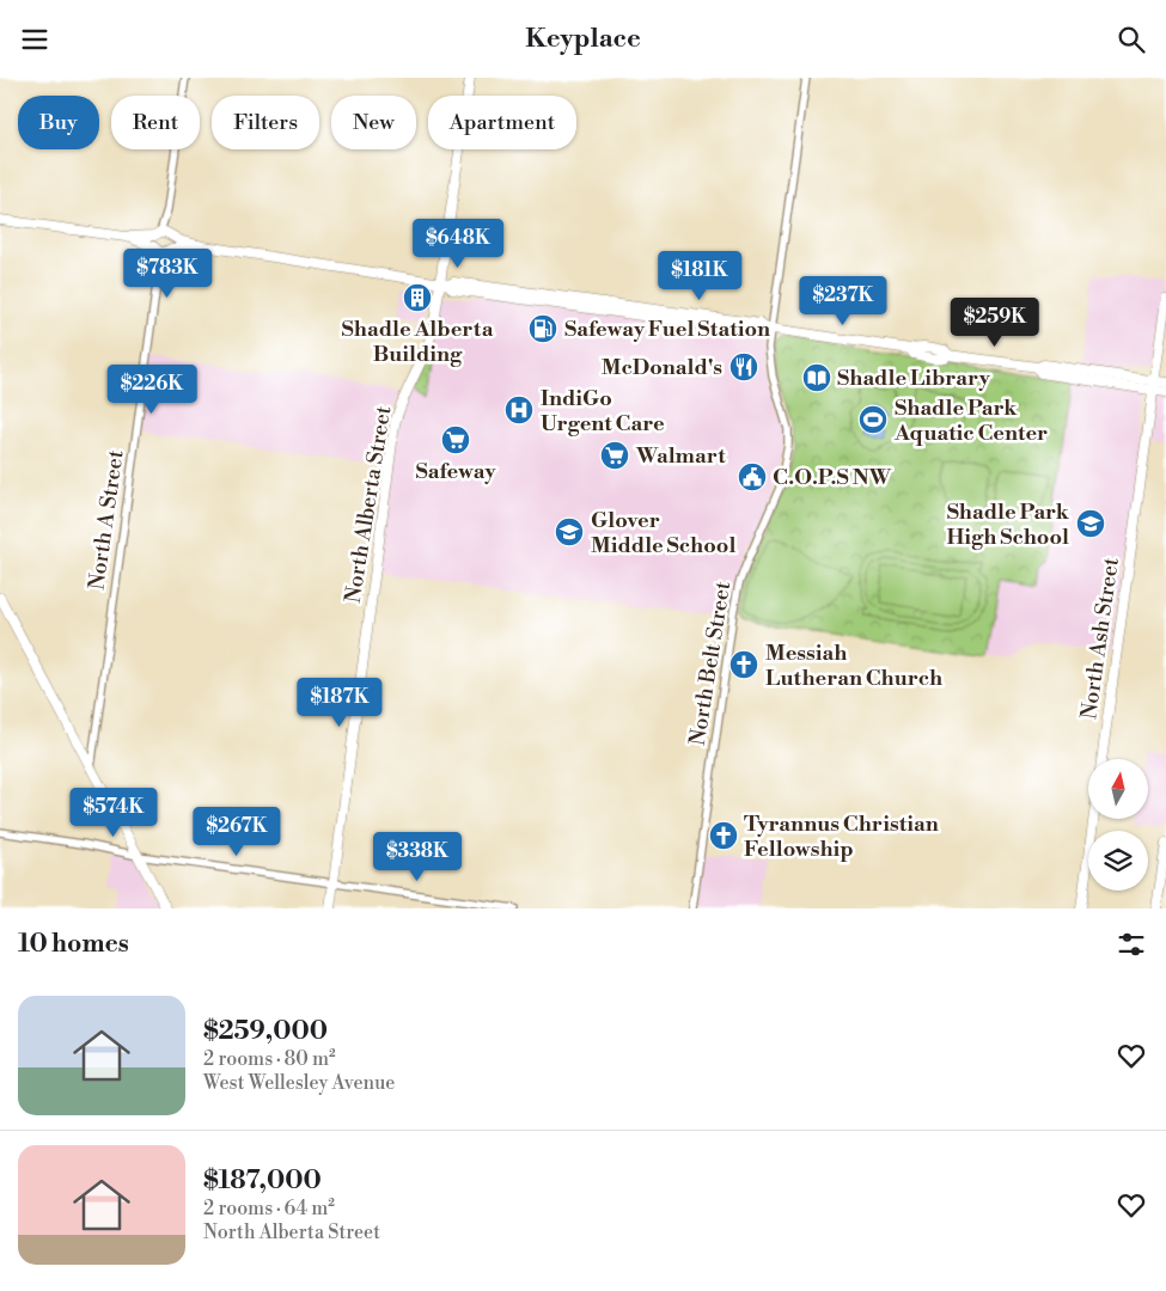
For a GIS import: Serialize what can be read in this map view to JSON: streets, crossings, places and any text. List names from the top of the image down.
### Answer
{
  "streets": {
    "main road": ["North Alberta Street", "North Ash Street"],
    "street": ["North A Street", "North Belt Street"]
  },
  "places": {
    "building": ["Shadle Alberta Building"],
    "fuel station": ["Safeway Fuel Station"],
    "restaurant": ["McDonald's"],
    "library": ["Shadle Library"],
    "hospital": ["IndiGo Urgent Care"],
    "sports": ["Shadle Park Aquatic Center"],
    "supermarket": ["Safeway", "Walmart"],
    "public building": ["C.O.P.S NW"],
    "school or university": ["Shadle Park High School", "Glover Middle School"],
    "church": ["Messiah Lutheran Church", "Tyrannus Christian Fellowship"]
  },
  "north": "top",
  "page": {
    "header": "Keyplace",
    "chip": [
      "Buy",
      "Rent",
      "Filters",
      "New",
      "Apartment"
    ],
    "price": [
      "$648K",
      "$783K",
      "$181K",
      "$237K",
      "$259K",
      "$226K",
      "$187K",
      "$574K",
      "$267K",
      "$338K"
    ],
    "heading": "10 homes",
    "list": [
      {
        "name": "$259,000",
        "note": "2 rooms · 80 m² · West Wellesley Avenue"
      },
      {
        "name": "$187,000",
        "note": "2 rooms · 64 m² · North Alberta Street"
      }
    ]
  }
}
